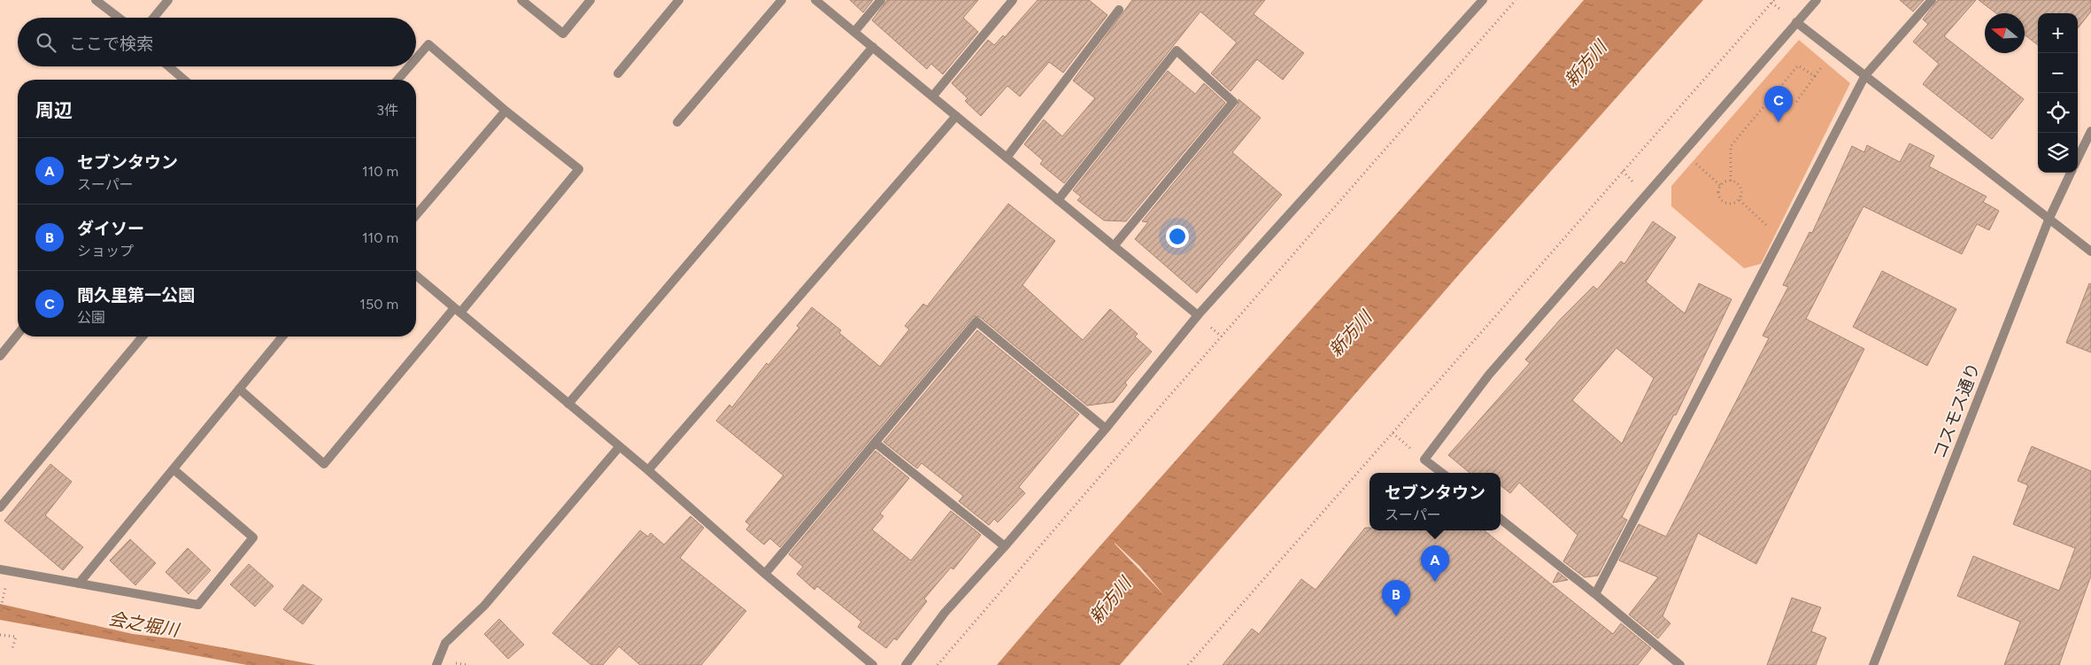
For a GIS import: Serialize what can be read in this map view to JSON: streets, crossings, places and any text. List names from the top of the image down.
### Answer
{
  "streets": {
    "street": ["コスモス通り"]
  },
  "water": ["新方川", "会之堀川"],
  "north": "left",
  "page": {
    "map_buttons": ["+", "−"],
    "search": "ここで検索",
    "heading": ["周辺", "3件"],
    "pins": ["C", "A", "B"],
    "list": [
      {
        "mark": "A",
        "name": "セブンタウン",
        "note": "スーパー",
        "value": "110 m"
      },
      {
        "mark": "B",
        "name": "ダイソー",
        "note": "ショップ",
        "value": "110 m"
      },
      {
        "mark": "C",
        "name": "間久里第一公園",
        "note": "公園",
        "value": "150 m"
      }
    ],
    "popup": ["セブンタウン", "スーパー"]
  }
}
